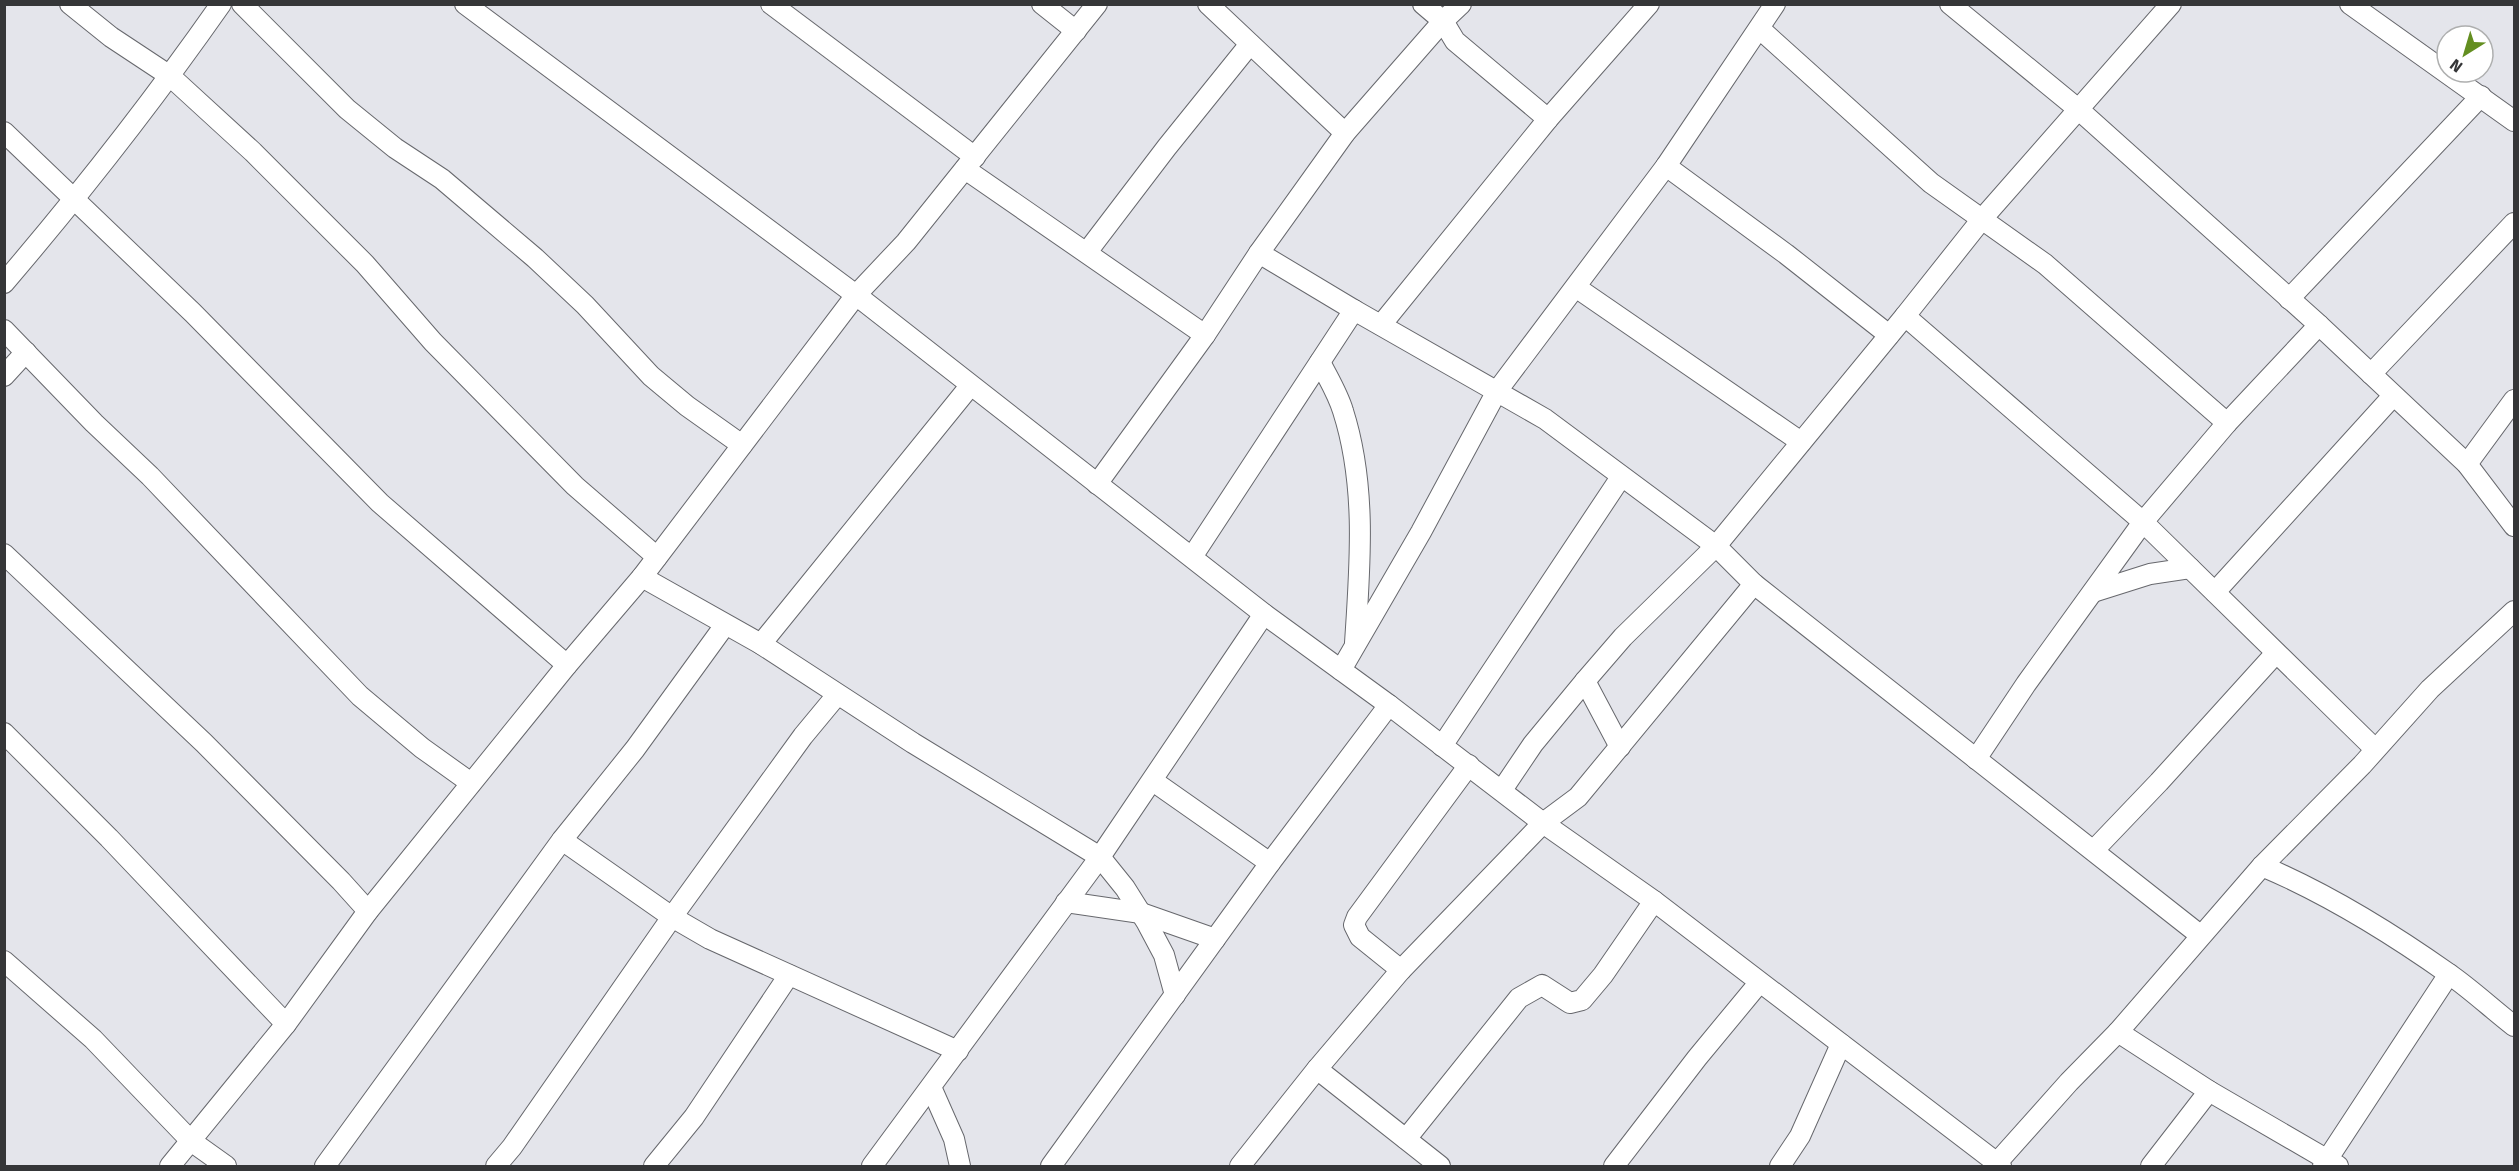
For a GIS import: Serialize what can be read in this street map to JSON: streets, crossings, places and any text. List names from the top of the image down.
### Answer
{
  "north": "bottom left"
}
